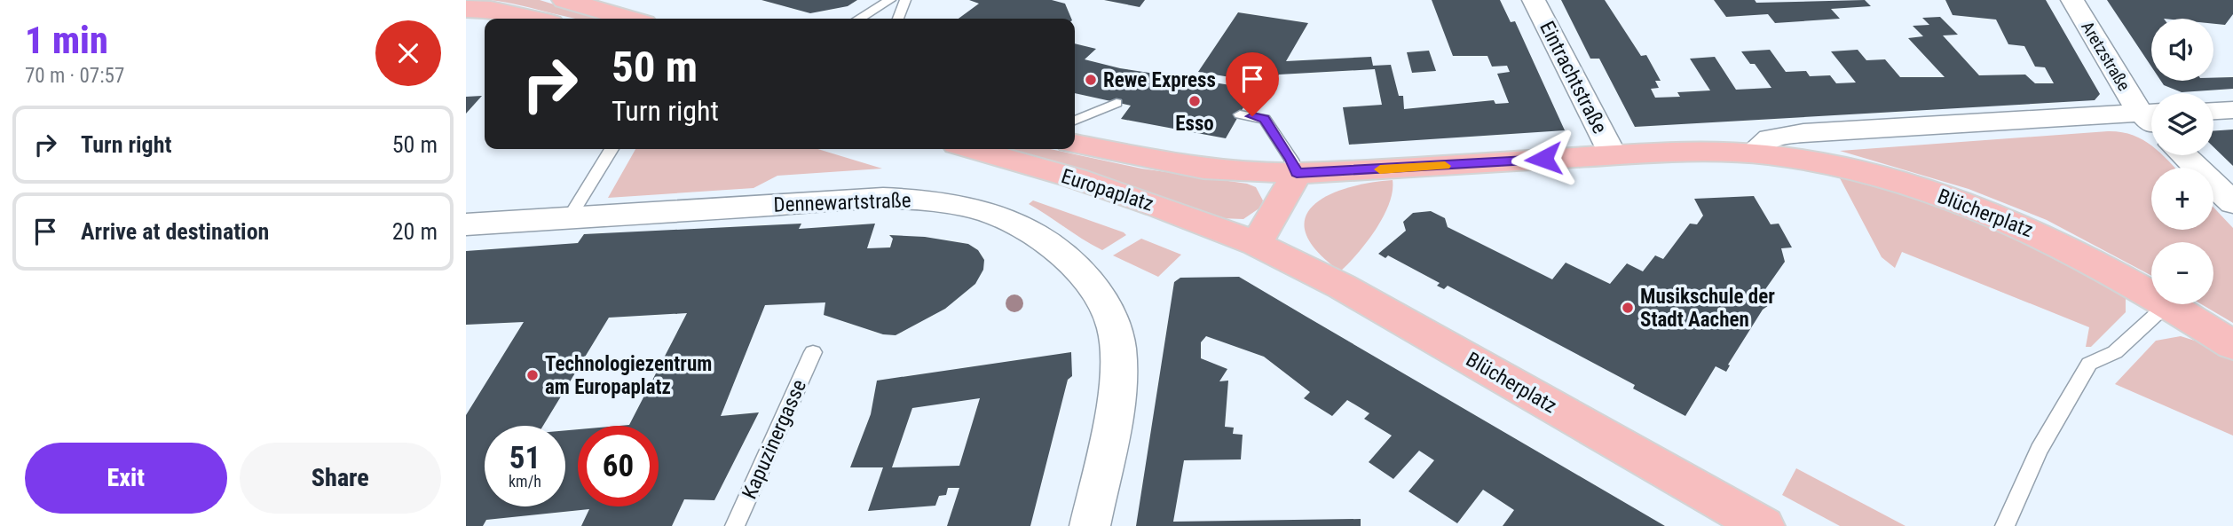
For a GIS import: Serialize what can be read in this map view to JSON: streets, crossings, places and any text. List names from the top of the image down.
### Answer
{
  "streets": {
    "main road": ["Europaplatz", "Blücherplatz"],
    "street": ["Aretzstraße", "Eintrachtstraße", "Dennewartstraße"],
    "lane": ["Kapuzinergasse"]
  },
  "crossings": [
    ["Eintrachtstraße", "Blücherplatz"],
    ["Europaplatz", "Blücherplatz"]
  ],
  "places": [
    "Rewe Express",
    "Esso",
    "Musikschule der Stadt Aachen",
    "Technologiezentrum am Europaplatz"
  ],
  "page": {
    "heading": ["1 min", "70 m · 07:57"],
    "map_buttons": ["+", "−"],
    "turn": ["50 m", "Turn right"],
    "list": [
      {
        "name": "Turn right",
        "value": "50 m"
      },
      {
        "name": "Arrive at destination",
        "value": "20 m"
      }
    ],
    "speed": "51 km/h",
    "limit": "60",
    "buttons": ["Exit", "Share"]
  }
}
